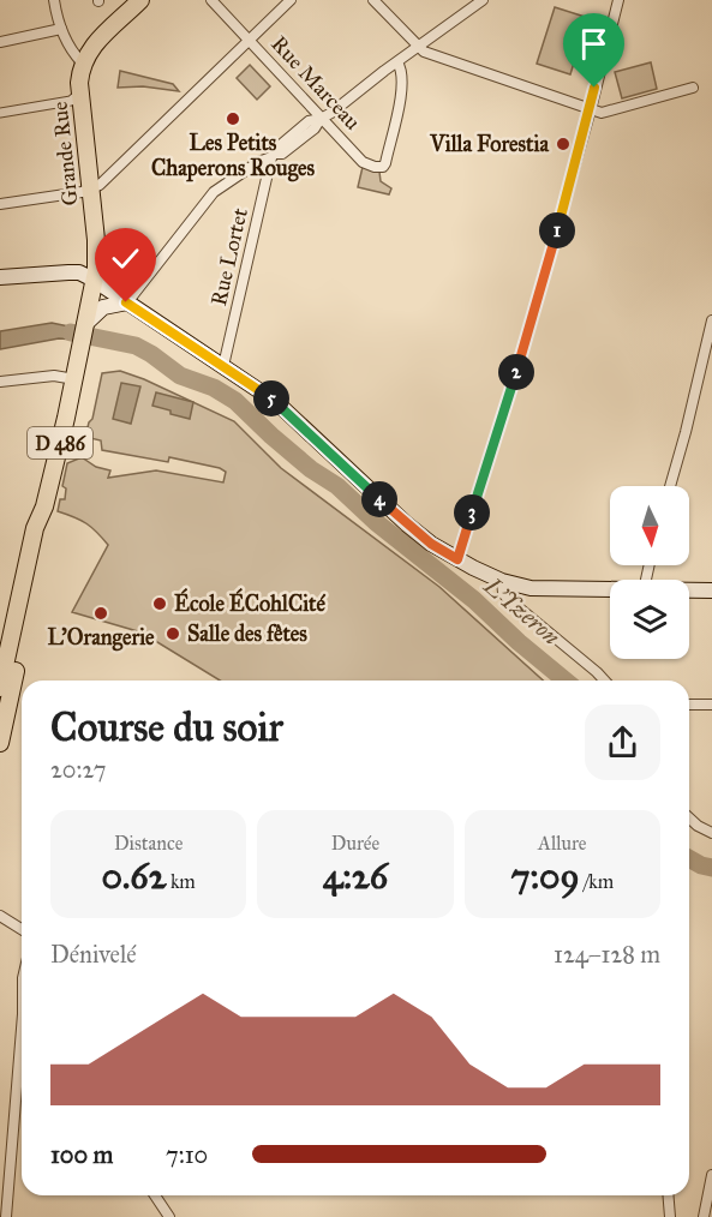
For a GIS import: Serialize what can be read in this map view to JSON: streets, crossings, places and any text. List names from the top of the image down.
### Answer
{
  "streets": {
    "main road": ["Grande Rue", "D 486"],
    "street": ["Rue Marceau", "Rue Lortet"]
  },
  "crossings": [
    ["Grande Rue", "D 486"]
  ],
  "water": ["L'Yzeron"],
  "places": [
    "Les Petits Chaperons Rouges",
    "Villa Forestia",
    "École ÉCohlCité",
    "L'Orangerie",
    "Salle des fêtes"
  ],
  "north": "bottom",
  "page": {
    "pins": [
      "1",
      "2",
      "5",
      "4",
      "3"
    ],
    "heading": ["Course du soir", "20:27"],
    "stats": [
      ["Distance", "0.62 km"],
      ["Durée", "4:26"],
      ["Allure", "7:09 /km"]
    ],
    "chart": ["Dénivelé", "124–128 m"],
    "list": [
      {
        "name": "100 m",
        "note": "7:10"
      }
    ]
  }
}
